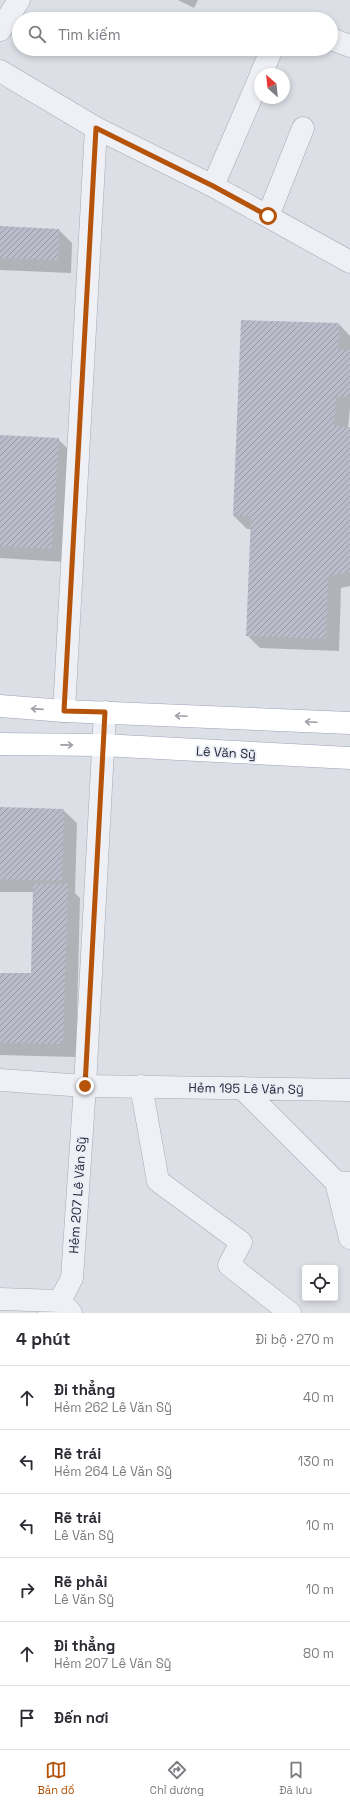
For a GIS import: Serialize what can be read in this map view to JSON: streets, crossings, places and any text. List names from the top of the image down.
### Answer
{
  "streets": {
    "main road": ["Lê Văn Sỹ"],
    "street": ["Hẻm 195 Lê Văn Sỹ", "Hẻm 207 Lê Văn Sỹ"]
  },
  "crossings": [
    ["Lê Văn Sỹ", "Hẻm 207 Lê Văn Sỹ"],
    ["Hẻm 195 Lê Văn Sỹ", "Hẻm 207 Lê Văn Sỹ"]
  ],
  "north": "top left",
  "page": {
    "search": "Tìm kiếm",
    "heading": ["4 phút", "Đi bộ · 270 m"],
    "list": [
      ["Đi thẳng", "Hẻm 262 Lê Văn Sỹ", "40 m"],
      ["Rẽ trái", "Hẻm 264 Lê Văn Sỹ", "130 m"],
      ["Rẽ trái", "Lê Văn Sỹ", "10 m"],
      ["Rẽ phải", "Lê Văn Sỹ", "10 m"],
      ["Đi thẳng", "Hẻm 207 Lê Văn Sỹ", "80 m"],
      "Đến nơi"
    ],
    "nav": ["Bản đồ", "Chỉ đường", "Đã lưu"]
  }
}
